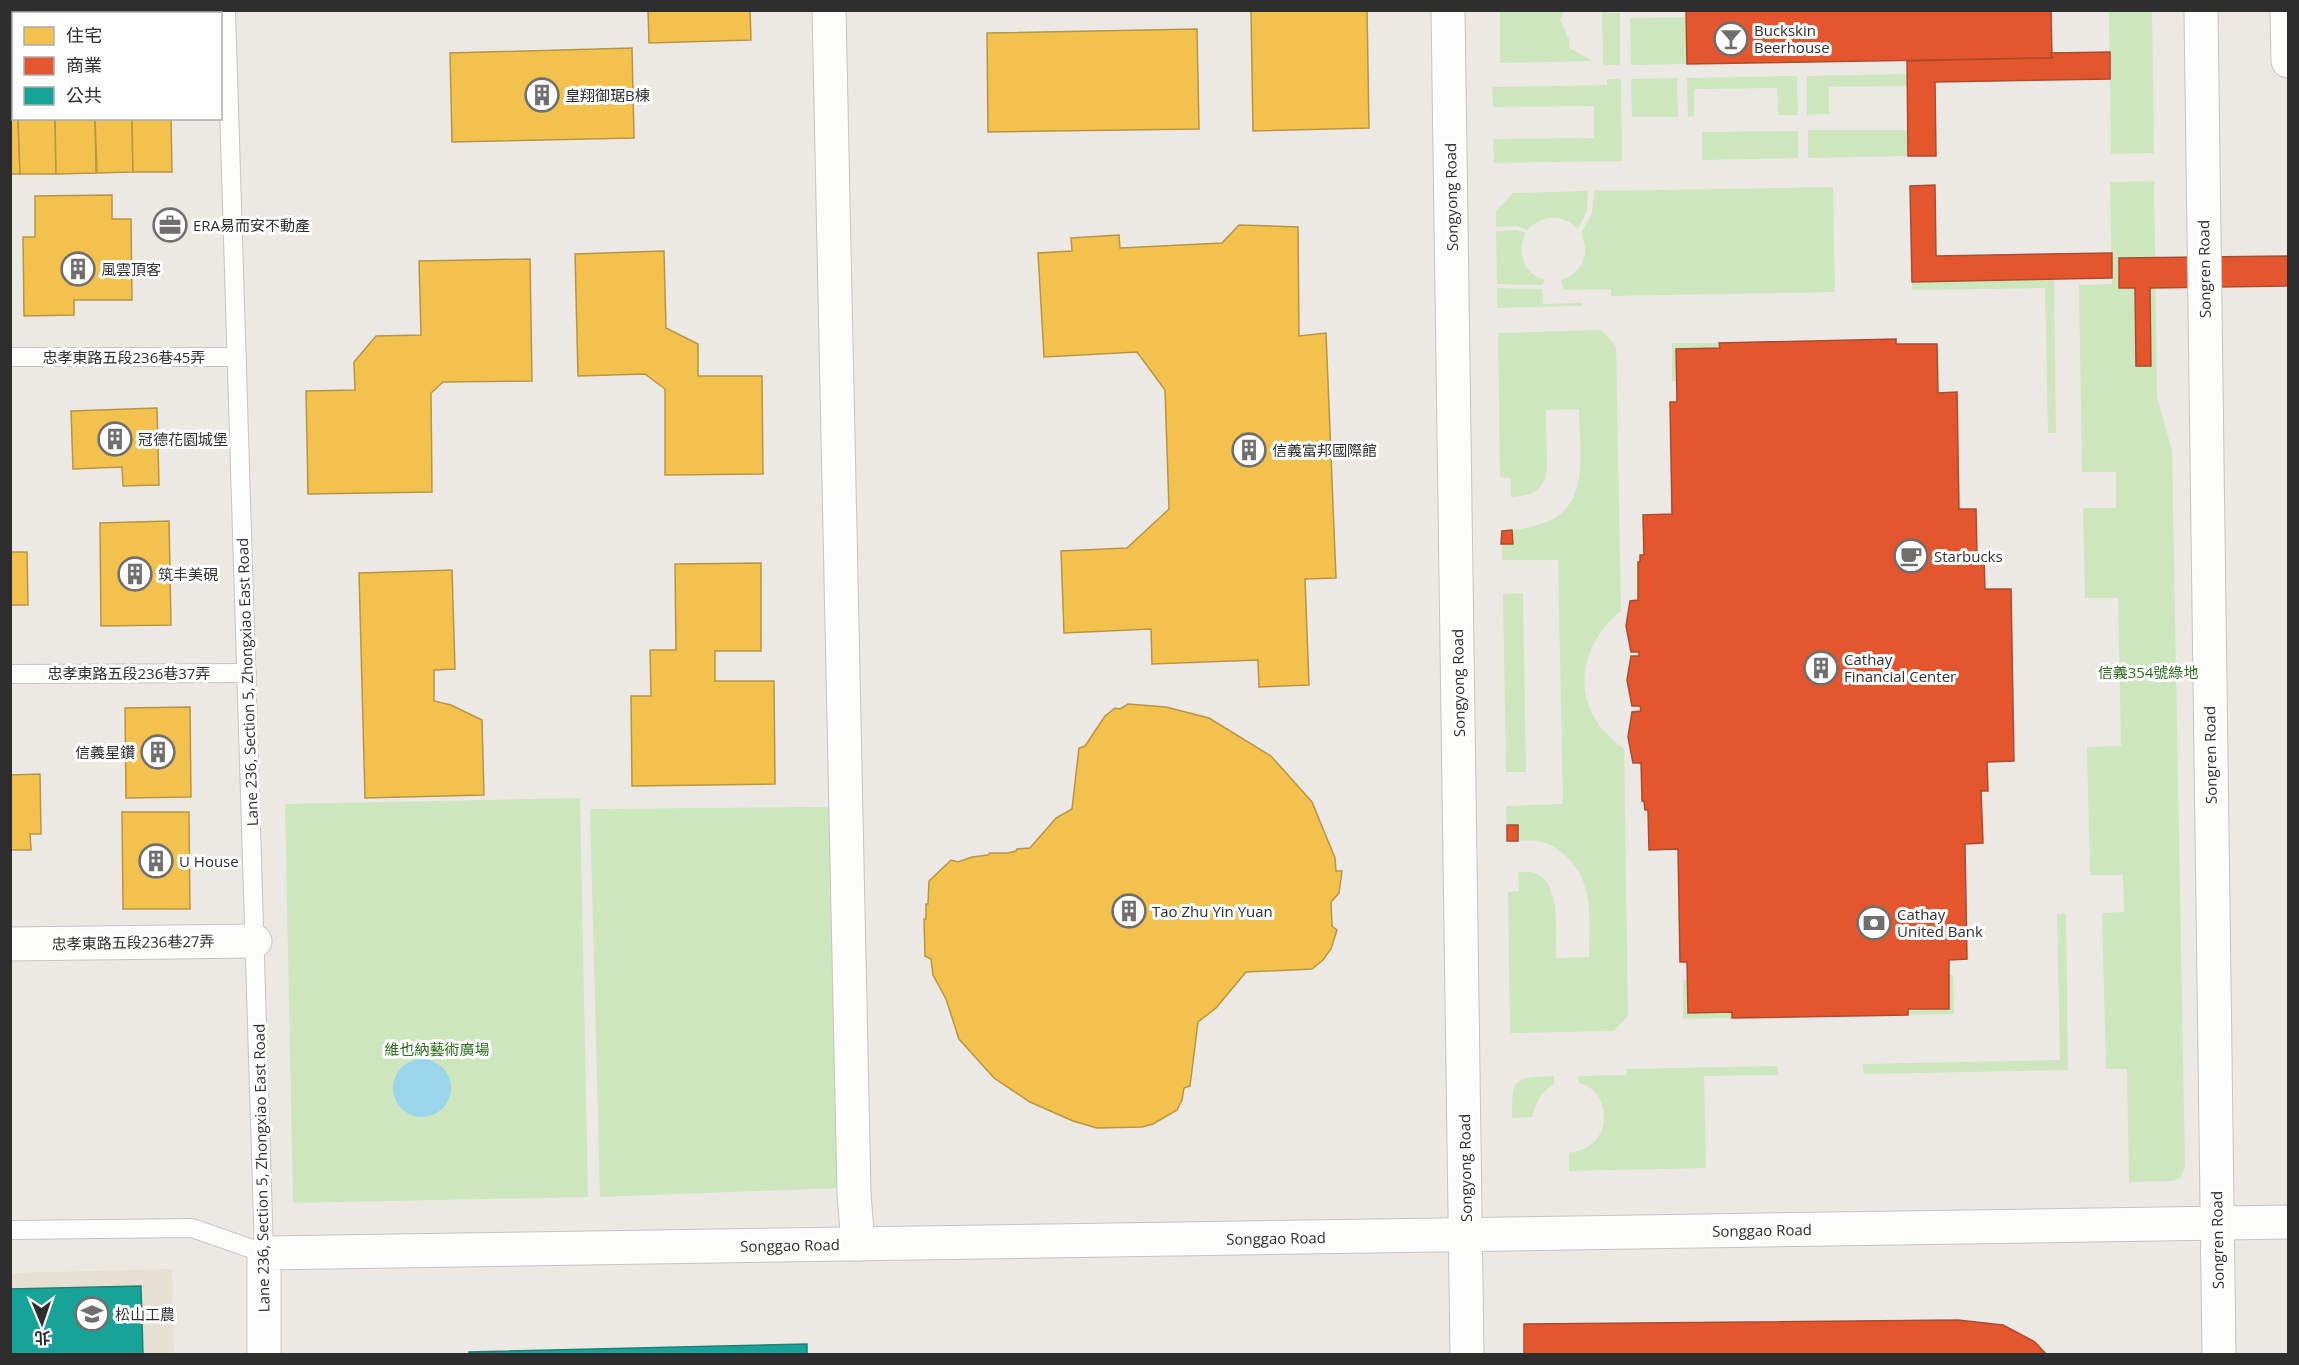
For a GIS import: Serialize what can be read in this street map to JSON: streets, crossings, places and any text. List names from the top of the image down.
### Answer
{
  "streets": {
    "street": [
      "Songyong Road",
      "Songren Road",
      "Lane 236, Section 5, Zhongxiao East Road",
      "忠孝東路五段236巷27弄",
      "Songgao Road"
    ],
    "lane": ["忠孝東路五段236巷45弄", "忠孝東路五段236巷37弄"]
  },
  "crossings": [
    ["Songyong Road", "Songgao Road"],
    ["Songren Road", "Songgao Road"],
    ["忠孝東路五段236巷45弄", "Lane 236, Section 5, Zhongxiao East Road"],
    ["忠孝東路五段236巷37弄", "Lane 236, Section 5, Zhongxiao East Road"],
    ["Lane 236, Section 5, Zhongxiao East Road", "忠孝東路五段236巷27弄"],
    ["Lane 236, Section 5, Zhongxiao East Road", "Songgao Road"]
  ],
  "parks": ["信義354號綠地", "維也納藝術廣場"],
  "places": {
    "bar": ["Buckskin Beerhouse"],
    "building": [
      "皇翔御琚B棟",
      "風雲頂客",
      "冠德花園城堡",
      "信義富邦國際館",
      "筑丰美硯",
      "Cathay Financial Center",
      "信義星鑽",
      "U House",
      "Tao Zhu Yin Yuan"
    ],
    "office": ["ERA易而安不動產"],
    "cafe": ["Starbucks"],
    "bank": ["Cathay United Bank"],
    "school or university": ["松山工農"]
  },
  "legend": ["住宅", "商業", "公共"],
  "north": "bottom"
}
